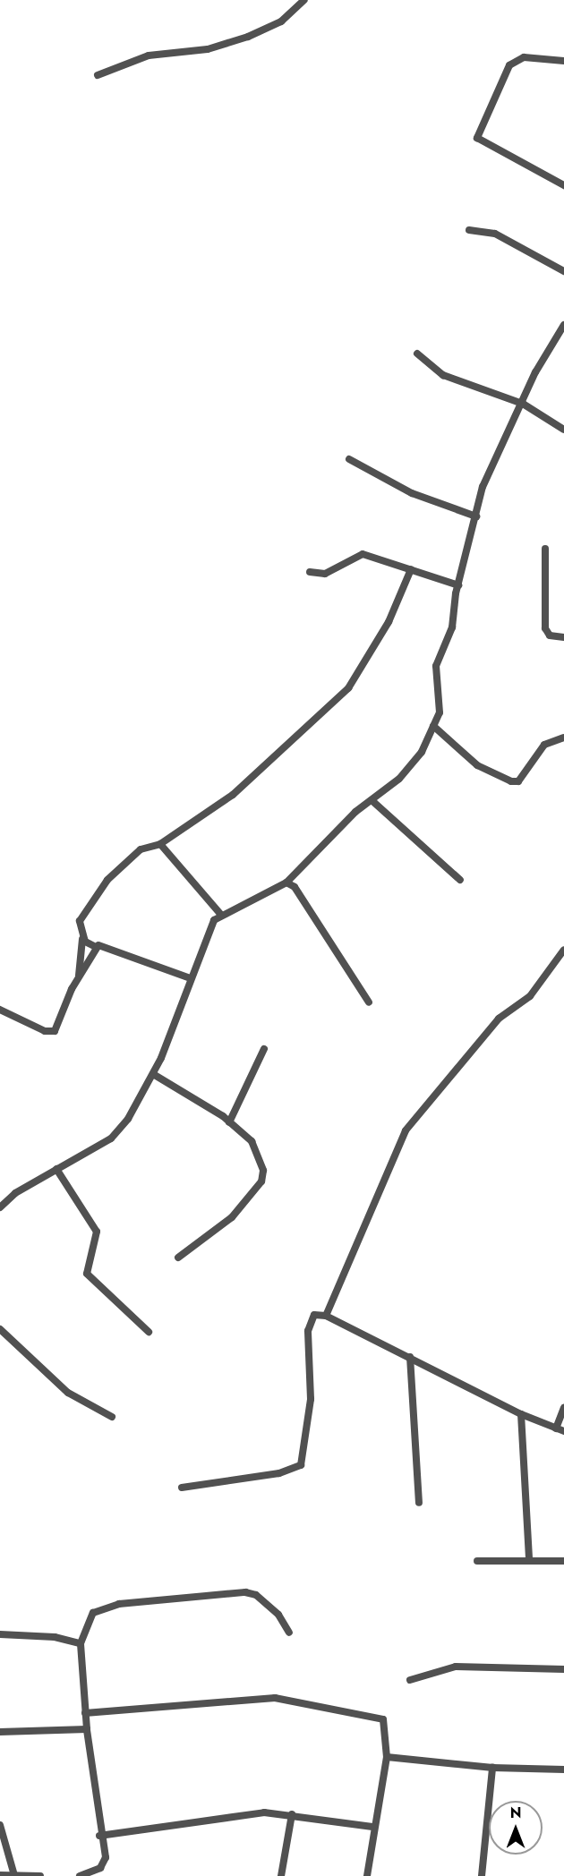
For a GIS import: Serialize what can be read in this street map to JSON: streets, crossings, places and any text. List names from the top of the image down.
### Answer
{
  "north": "top"
}
